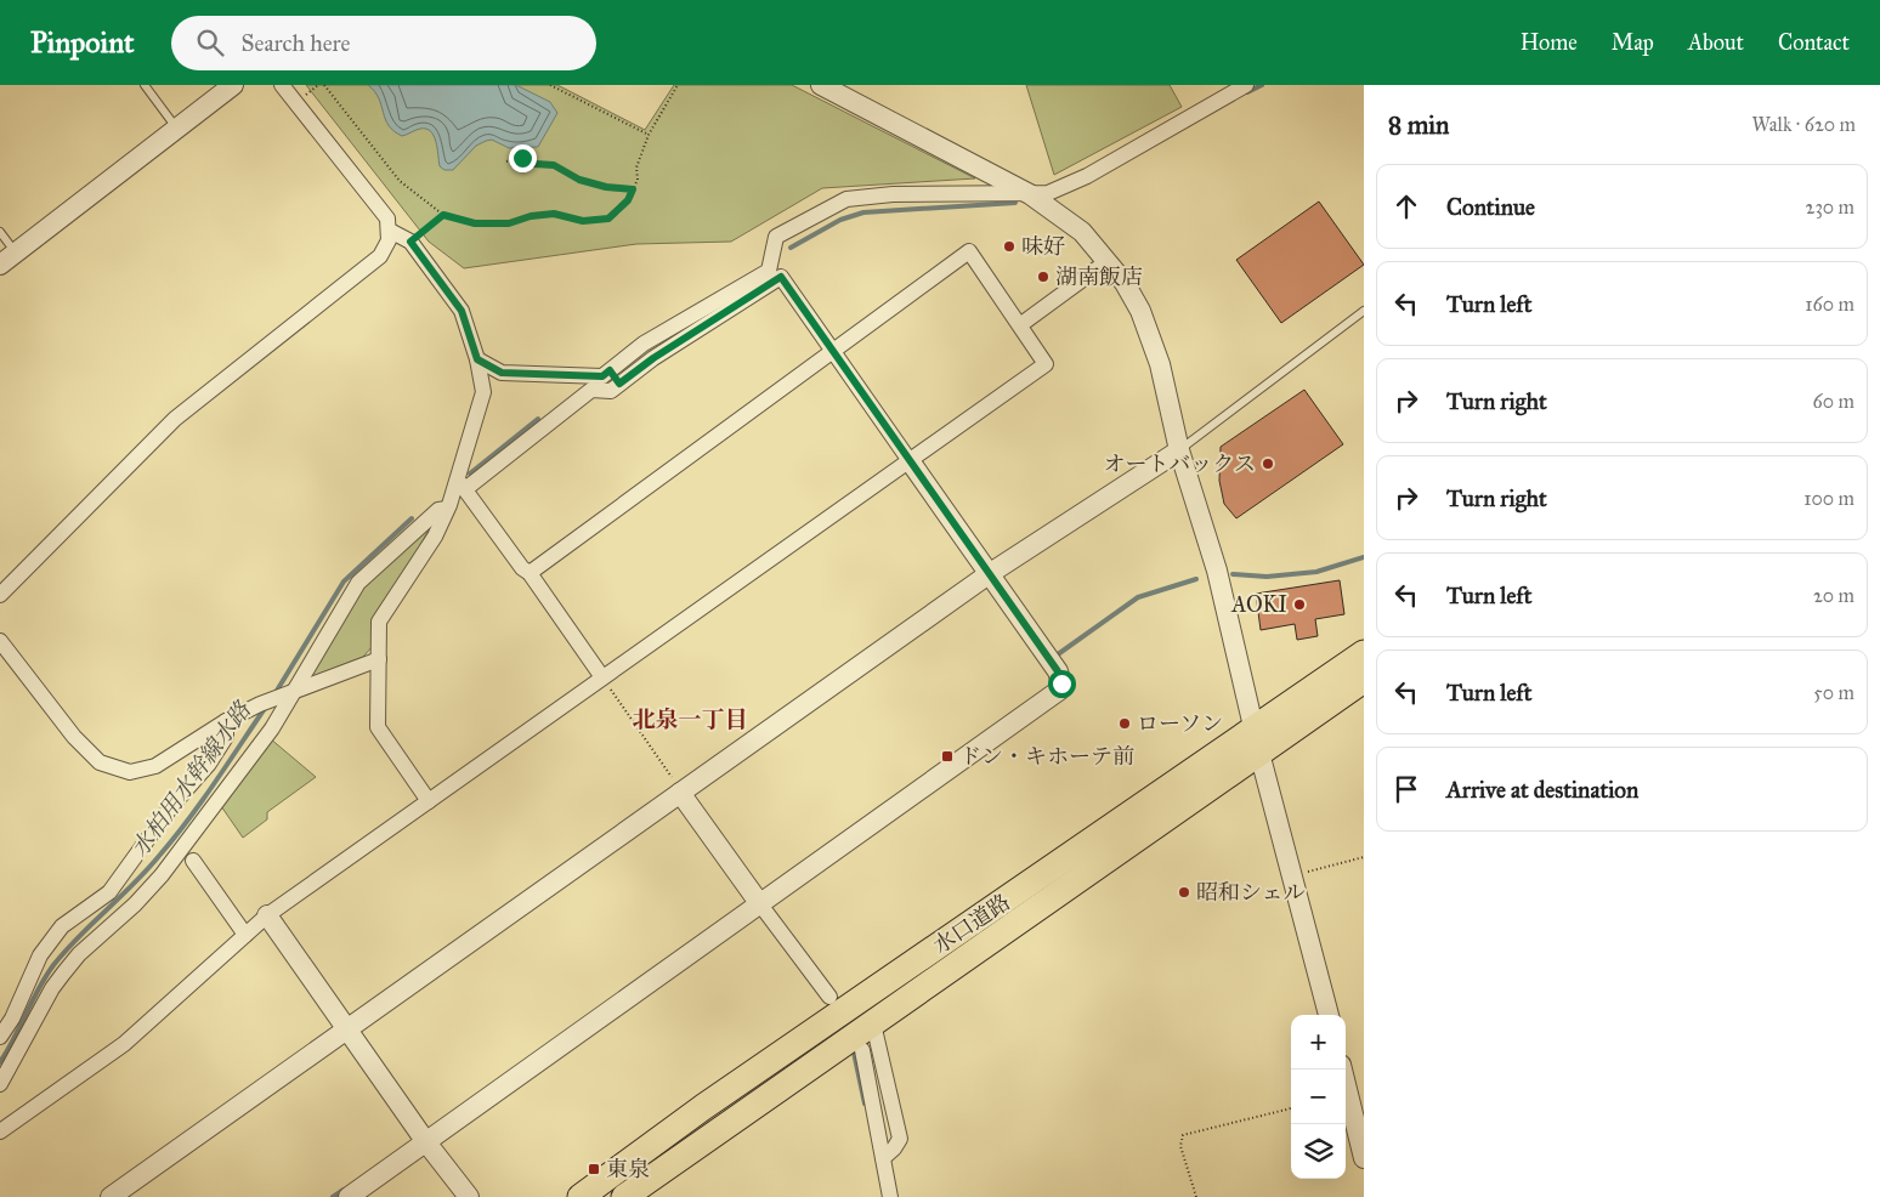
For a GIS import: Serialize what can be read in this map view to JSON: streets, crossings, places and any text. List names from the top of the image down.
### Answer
{
  "streets": {
    "highway": ["水口道路"]
  },
  "districts": ["北泉一丁目"],
  "water": ["水柏用水幹線水路"],
  "places": {
    "other": [
      "味好",
      "湖南飯店",
      "オートバックス",
      "AOKI",
      "ローソン",
      "昭和シェル"
    ],
    "transit": ["ドン・キホーテ前", "東泉"]
  },
  "page": {
    "header": "Pinpoint",
    "search": "Search here",
    "nav": [
      "Home",
      "Map",
      "About",
      "Contact"
    ],
    "heading": ["8 min", "Walk · 620 m"],
    "list": [
      ["Continue", "230 m"],
      ["Turn left", "160 m"],
      ["Turn right", "60 m"],
      ["Turn right", "100 m"],
      ["Turn left", "20 m"],
      ["Turn left", "50 m"],
      "Arrive at destination"
    ],
    "map_buttons": ["+", "−"]
  }
}
